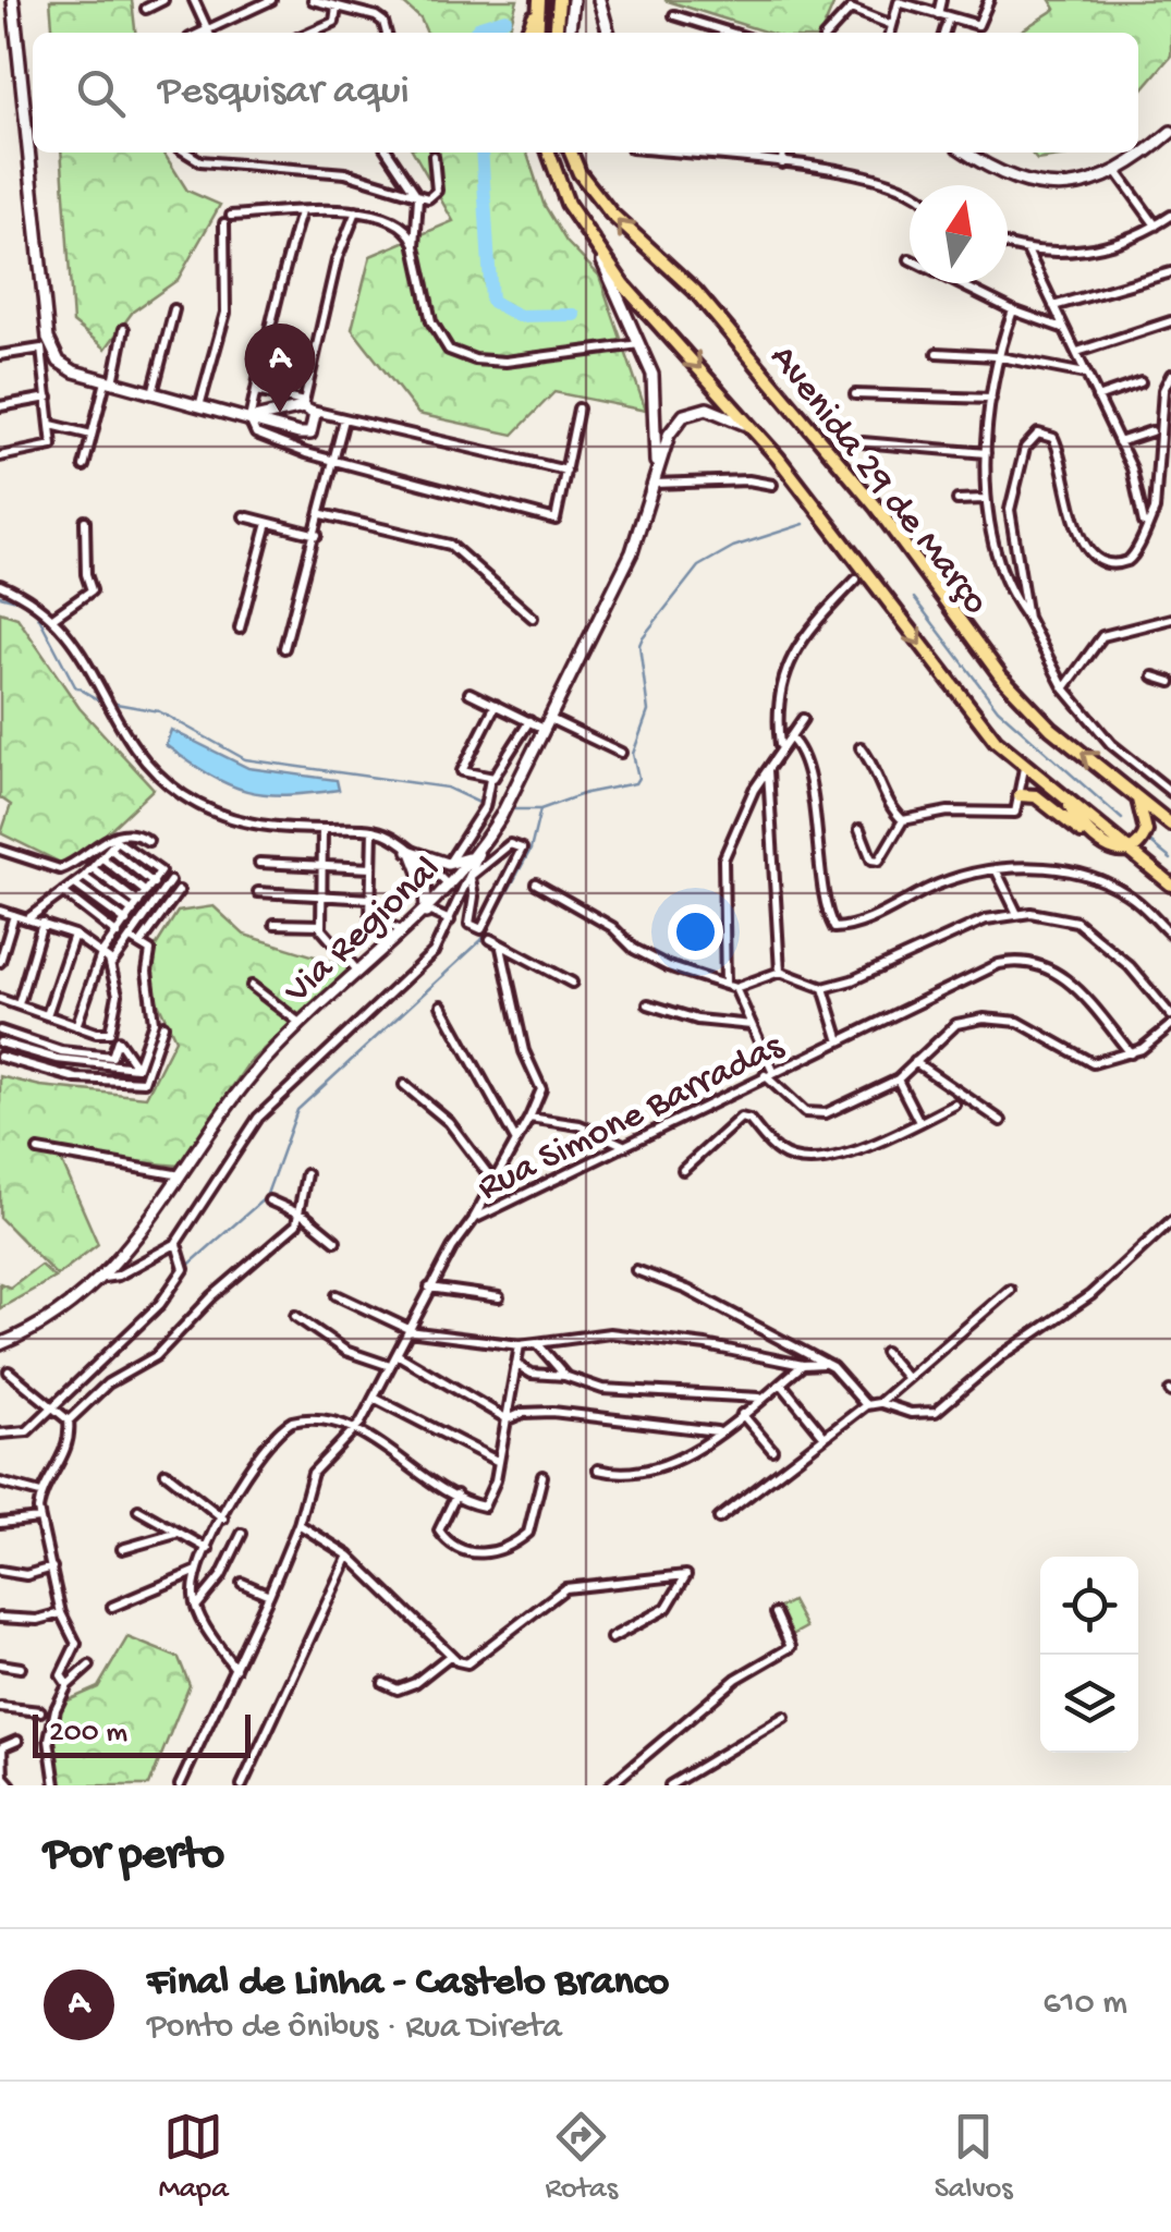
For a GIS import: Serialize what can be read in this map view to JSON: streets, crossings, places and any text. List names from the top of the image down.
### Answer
{
  "streets": {
    "main road": ["Avenida 29 de Março", "Via Regional"],
    "street": ["Rua Simone Barradas"]
  },
  "crossings": [
    ["Avenida 29 de Março", "Via Regional"]
  ],
  "scale_bar": "200 m",
  "north": "top",
  "page": {
    "search": "Pesquisar aqui",
    "pins": "A",
    "scale": "200 m",
    "heading": "Por perto",
    "list": [
      {
        "mark": "A",
        "name": "Final de Linha - Castelo Branco",
        "note": "Ponto de ônibus · Rua Direta",
        "value": "610 m"
      }
    ],
    "nav": ["Mapa", "Rotas", "Salvos"]
  }
}
